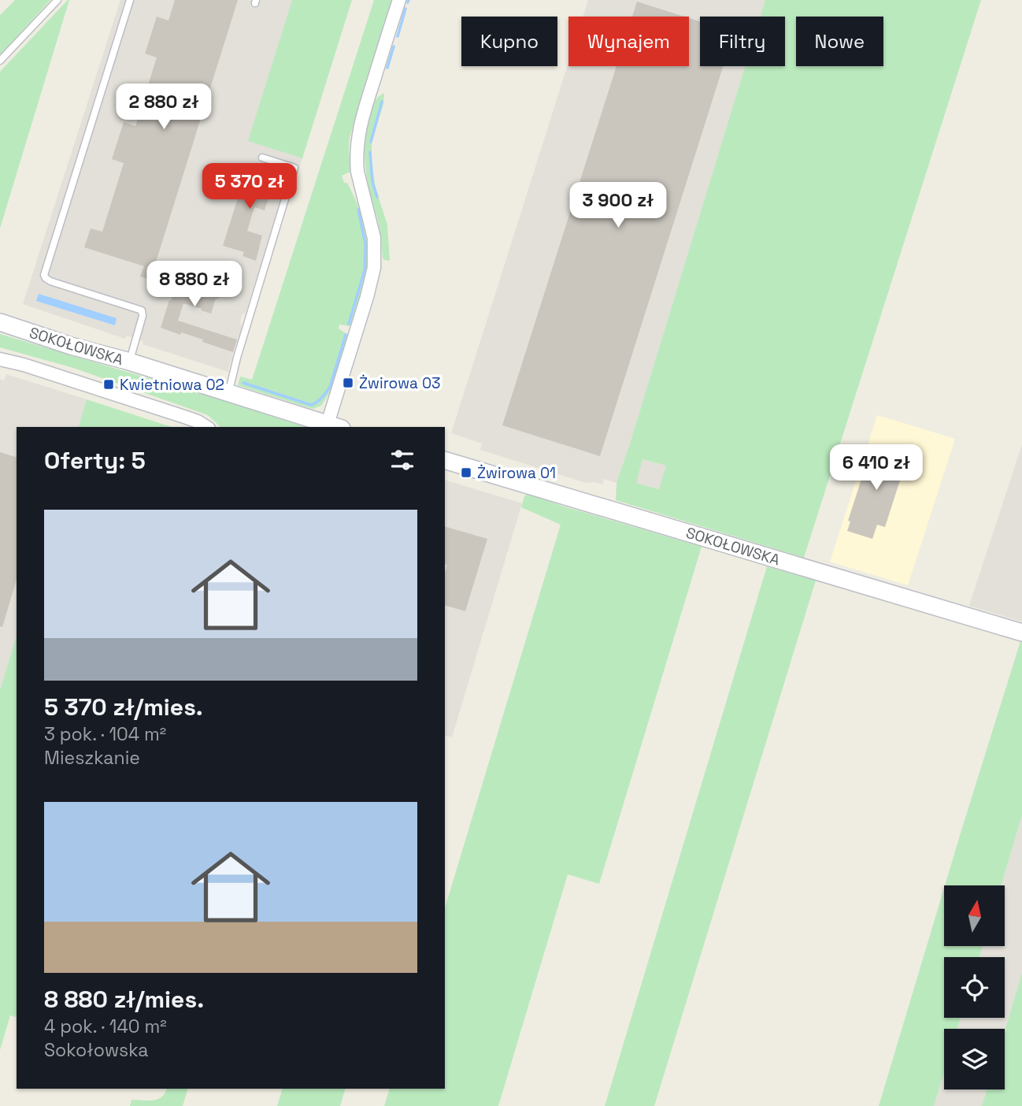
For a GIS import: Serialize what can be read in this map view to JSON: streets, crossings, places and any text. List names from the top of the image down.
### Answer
{
  "streets": {
    "street": ["SOKOŁOWSKA"]
  },
  "places": {
    "transit": ["Żwirowa 03", "Kwietniowa 02", "Żwirowa 01"]
  },
  "north": "top",
  "page": {
    "chip": [
      "Kupno",
      "Wynajem",
      "Filtry",
      "Nowe"
    ],
    "price": [
      "2 880 zł",
      "5 370 zł",
      "3 900 zł",
      "8 880 zł",
      "6 410 zł"
    ],
    "heading": "Oferty: 5",
    "list": [
      {
        "name": "5 370 zł/mies.",
        "note": "3 pok. · 104 m² · Mieszkanie"
      },
      {
        "name": "8 880 zł/mies.",
        "note": "4 pok. · 140 m² · Sokołowska"
      }
    ]
  }
}
